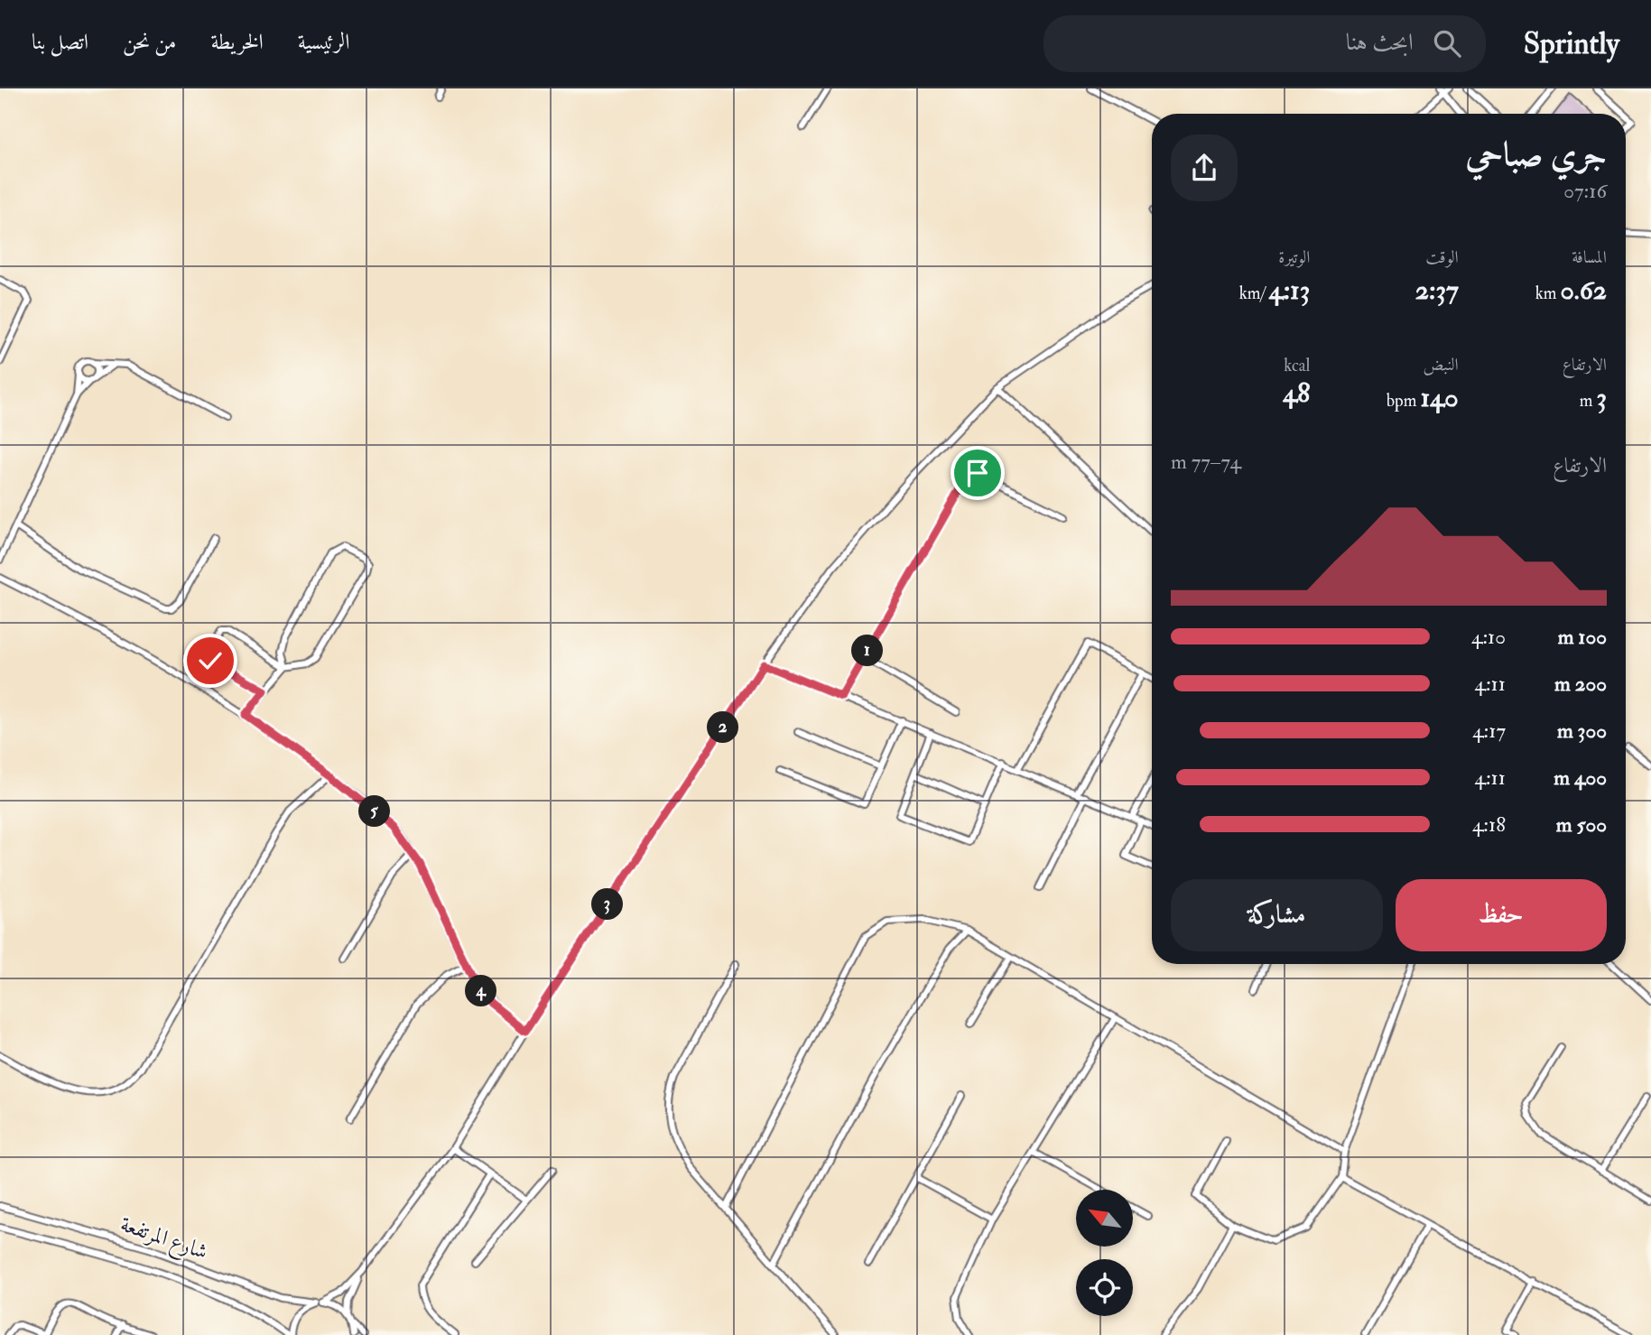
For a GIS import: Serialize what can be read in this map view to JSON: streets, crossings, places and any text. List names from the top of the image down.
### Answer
{
  "streets": {
    "lane": ["شارع المرتفعة"]
  },
  "north": "top left",
  "page": {
    "header": "Sprintly",
    "search": "ابحث هنا",
    "nav": [
      "الرئيسية",
      "الخريطة",
      "من نحن",
      "اتصل بنا"
    ],
    "heading": ["جري صباحي", "07:16"],
    "stats": [
      ["المسافة", "0.62 km"],
      ["الوقت", "2:37"],
      ["الوتيرة", "4:13 /km"],
      ["الارتفاع", "3 m"],
      ["النبض", "140 bpm"],
      ["kcal", "48"]
    ],
    "chart": ["الارتفاع", "74–77 m"],
    "list": [
      {
        "name": "100 m",
        "note": "4:10"
      },
      {
        "name": "200 m",
        "note": "4:11"
      },
      {
        "name": "300 m",
        "note": "4:17"
      },
      {
        "name": "400 m",
        "note": "4:11"
      },
      {
        "name": "500 m",
        "note": "4:18"
      }
    ],
    "pins": [
      "1",
      "2",
      "5",
      "3",
      "4"
    ],
    "buttons": ["حفظ", "مشاركة"]
  }
}
